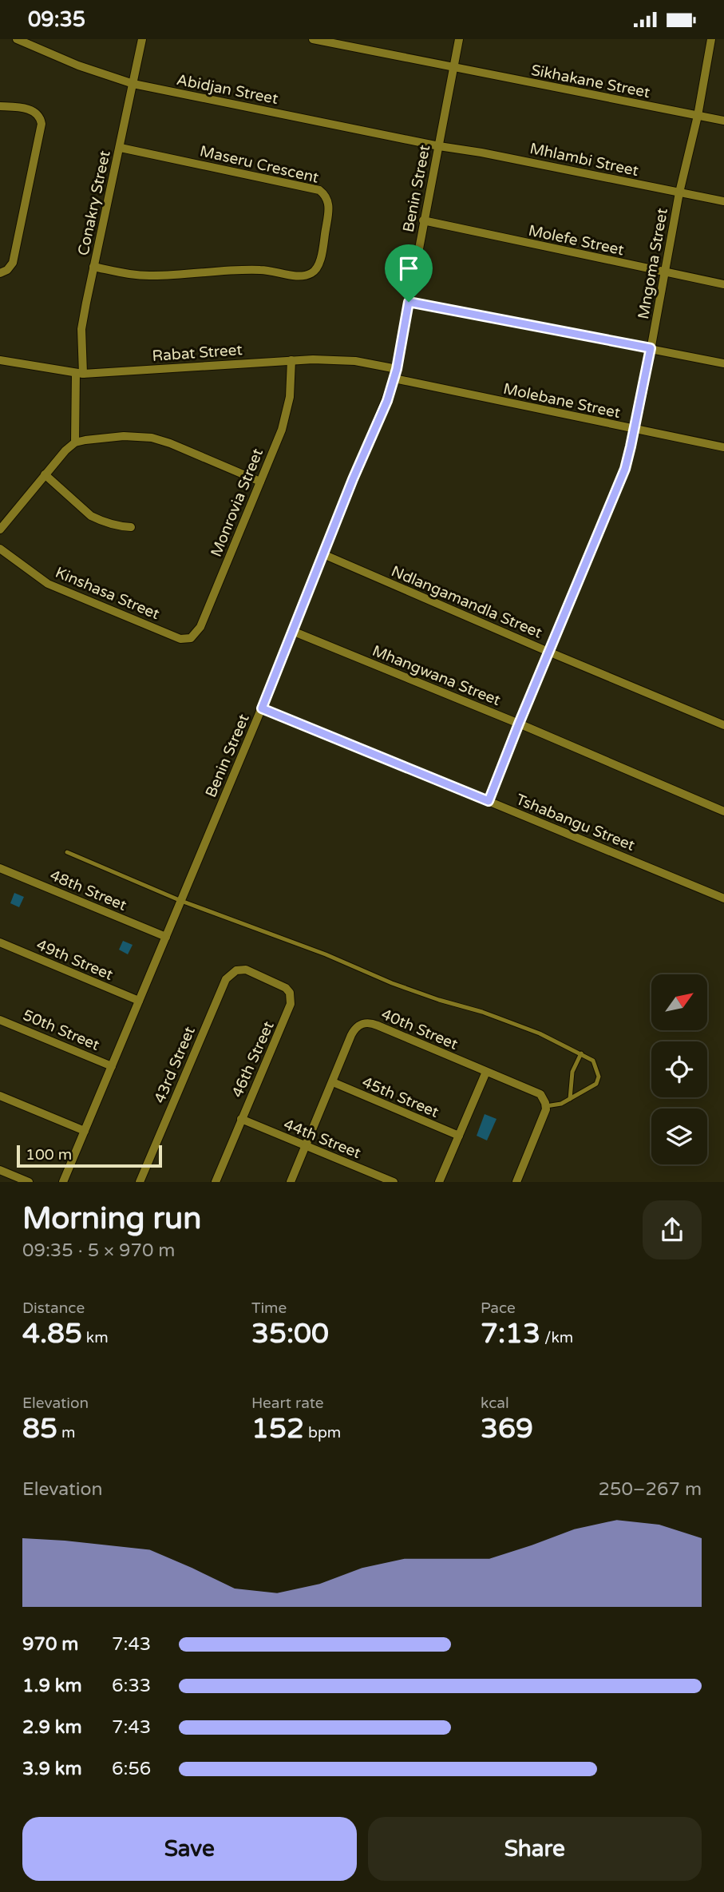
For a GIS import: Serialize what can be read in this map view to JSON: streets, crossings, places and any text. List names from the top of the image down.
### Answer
{
  "streets": {
    "street": [
      "Sikhakane Street",
      "Abidjan Street",
      "Mhlambi Street",
      "Maseru Crescent",
      "Benin Street",
      "Conakry Street",
      "Molefe Street",
      "Mngoma Street",
      "Rabat Street",
      "Molebane Street",
      "Monrovia Street",
      "Kinshasa Street",
      "Ndlangamandla Street",
      "Mhangwana Street",
      "Tshabangu Street",
      "48th Street",
      "49th Street",
      "40th Street",
      "50th Street",
      "46th Street",
      "43rd Street",
      "45th Street",
      "44th Street"
    ]
  },
  "crossings": [
    ["Sikhakane Street", "Benin Street"],
    ["Sikhakane Street", "Mngoma Street"],
    ["Abidjan Street", "Mhlambi Street"],
    ["Abidjan Street", "Benin Street"],
    ["Abidjan Street", "Conakry Street"],
    ["Mhlambi Street", "Benin Street"],
    ["Mhlambi Street", "Mngoma Street"],
    ["Maseru Crescent", "Conakry Street"],
    ["Benin Street", "Molefe Street"],
    ["Benin Street", "Rabat Street"],
    ["Benin Street", "Molebane Street"],
    ["Benin Street", "Ndlangamandla Street"],
    ["Benin Street", "Mhangwana Street"],
    ["Benin Street", "Tshabangu Street"],
    ["Benin Street", "48th Street"],
    ["Benin Street", "49th Street"],
    ["Benin Street", "50th Street"],
    ["Conakry Street", "Rabat Street"],
    ["Molefe Street", "Mngoma Street"],
    ["Mngoma Street", "Molebane Street"],
    ["Mngoma Street", "Ndlangamandla Street"],
    ["Mngoma Street", "Mhangwana Street"],
    ["Mngoma Street", "Tshabangu Street"],
    ["Rabat Street", "Monrovia Street"],
    ["Monrovia Street", "Kinshasa Street"],
    ["40th Street", "45th Street"],
    ["40th Street", "44th Street"],
    ["46th Street", "43rd Street"],
    ["46th Street", "44th Street"]
  ],
  "scale_bar": "100 m",
  "north": "top right",
  "page": {
    "status": "09:35",
    "scale": "100 m",
    "heading": ["Morning run", "09:35 · 5 × 970 m"],
    "stats": [
      ["Distance", "4.85 km"],
      ["Time", "35:00"],
      ["Pace", "7:13 /km"],
      ["Elevation", "85 m"],
      ["Heart rate", "152 bpm"],
      ["kcal", "369"]
    ],
    "chart": ["Elevation", "250–267 m"],
    "list": [
      {
        "name": "970 m",
        "note": "7:43"
      },
      {
        "name": "1.9 km",
        "note": "6:33"
      },
      {
        "name": "2.9 km",
        "note": "7:43"
      },
      {
        "name": "3.9 km",
        "note": "6:56"
      }
    ],
    "buttons": ["Save", "Share"]
  }
}
